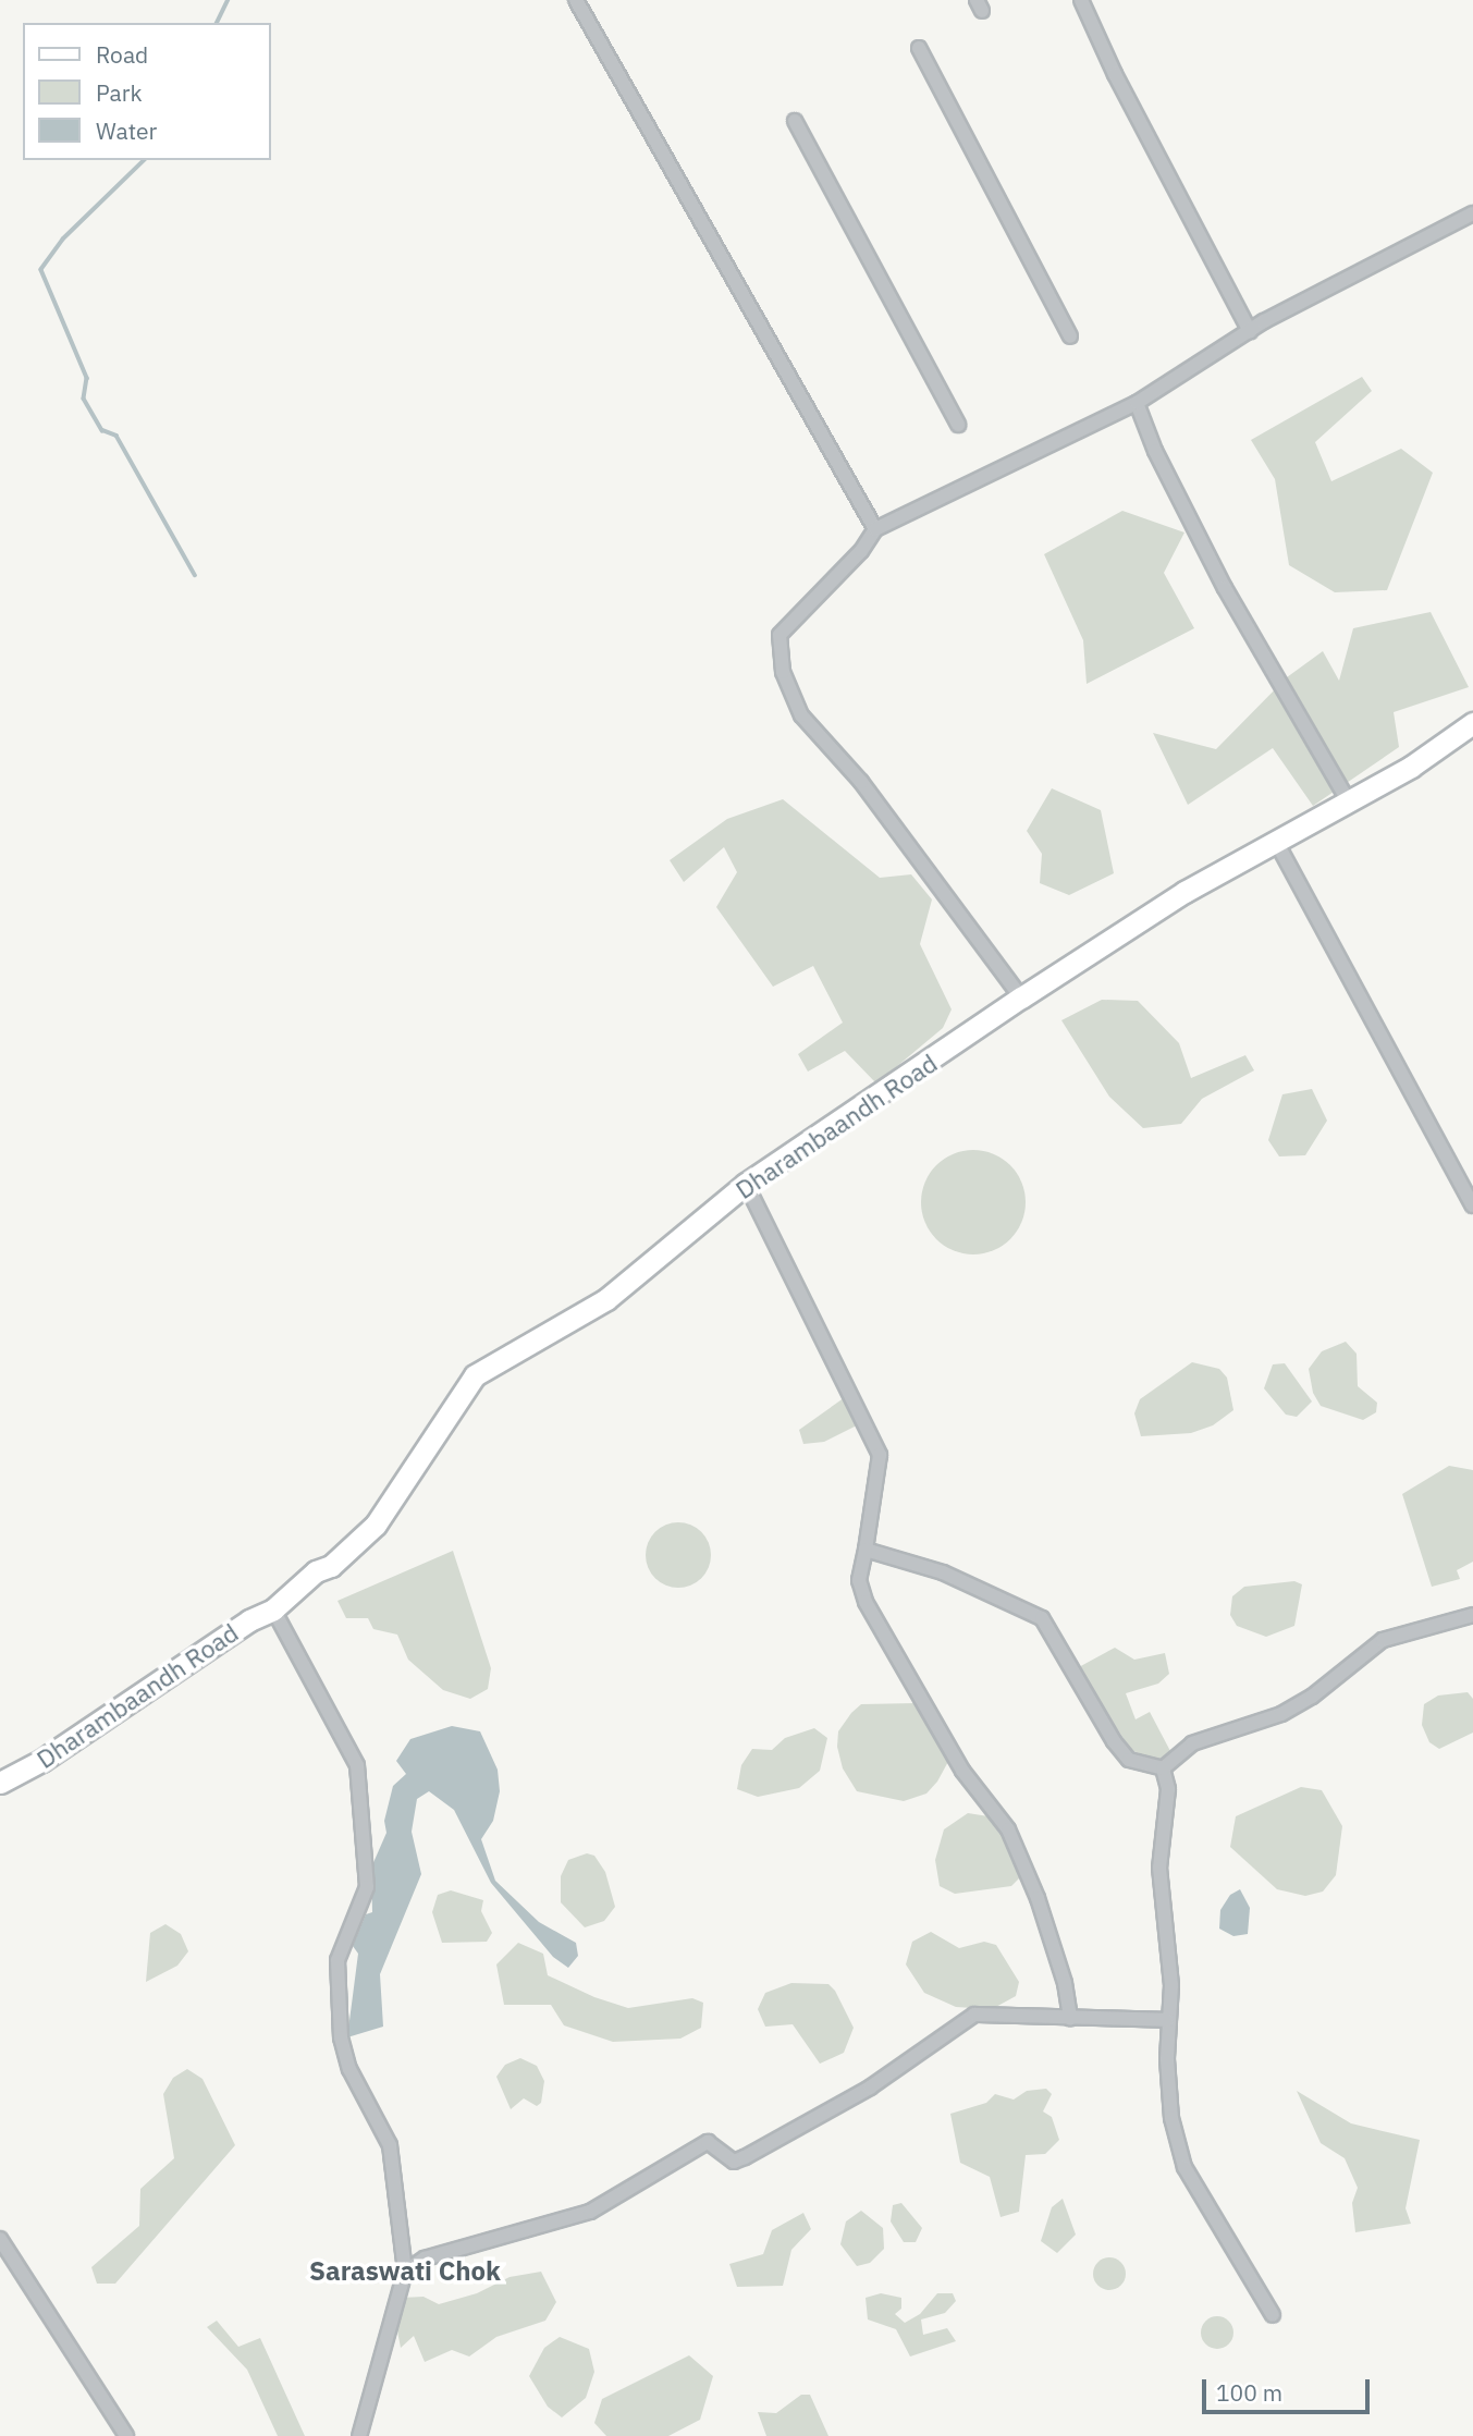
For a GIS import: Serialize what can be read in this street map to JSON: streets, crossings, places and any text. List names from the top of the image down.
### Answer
{
  "streets": {
    "main road": ["Dharambaandh Road"]
  },
  "districts": ["Saraswati Chok"],
  "legend": ["Road", "Park", "Water"],
  "scale_bar": "100 m"
}
